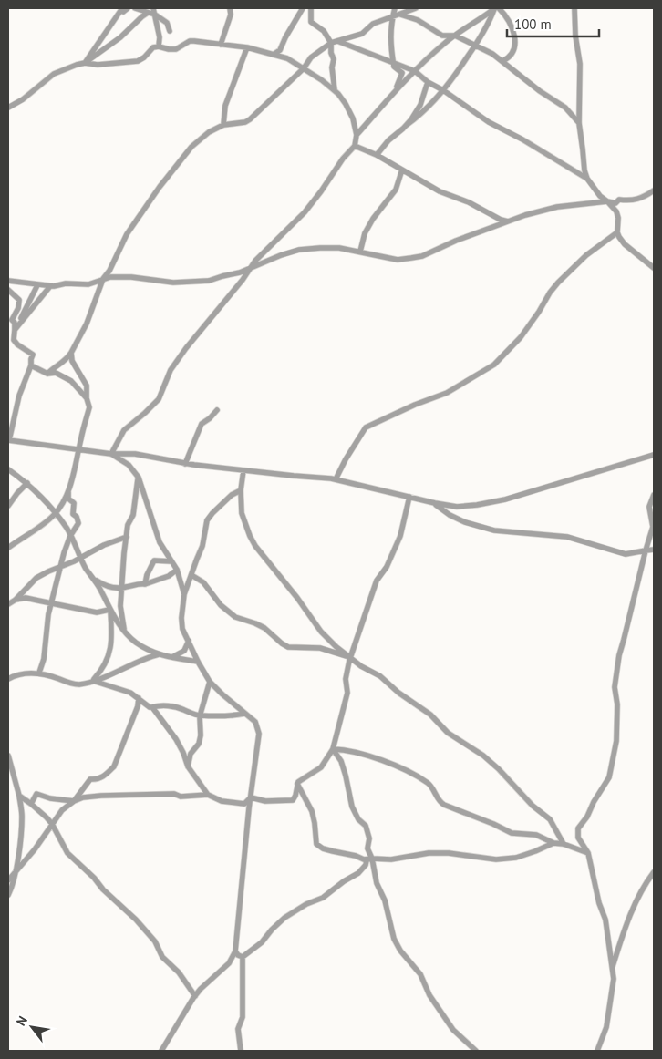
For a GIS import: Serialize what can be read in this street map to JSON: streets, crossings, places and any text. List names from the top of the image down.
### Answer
{
  "scale_bar": "100 m",
  "north": "top left"
}
